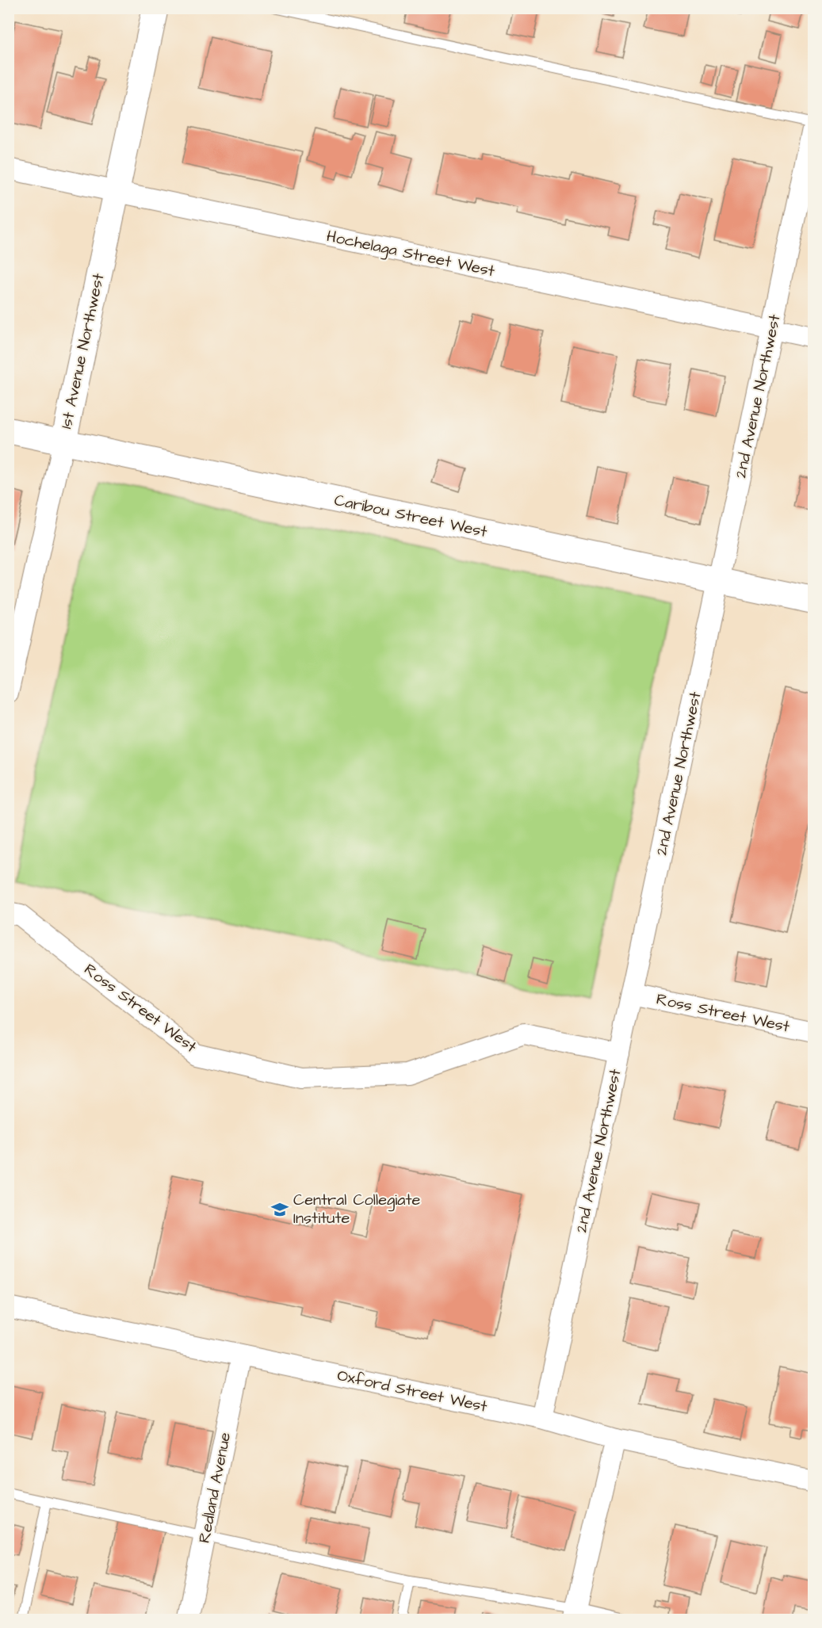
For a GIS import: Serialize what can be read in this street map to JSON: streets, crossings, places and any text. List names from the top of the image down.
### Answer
{
  "streets": {
    "street": [
      "Hochelaga Street West",
      "1st Avenue Northwest",
      "2nd Avenue Northwest",
      "Caribou Street West",
      "Ross Street West",
      "Oxford Street West",
      "Redland Avenue"
    ]
  },
  "crossings": [
    ["Hochelaga Street West", "1st Avenue Northwest"],
    ["Hochelaga Street West", "2nd Avenue Northwest"],
    ["1st Avenue Northwest", "Caribou Street West"],
    ["2nd Avenue Northwest", "Caribou Street West"],
    ["2nd Avenue Northwest", "Ross Street West"],
    ["2nd Avenue Northwest", "Oxford Street West"],
    ["Oxford Street West", "Redland Avenue"]
  ],
  "places": {
    "school or university": ["Central Collegiate Institute"]
  }
}
